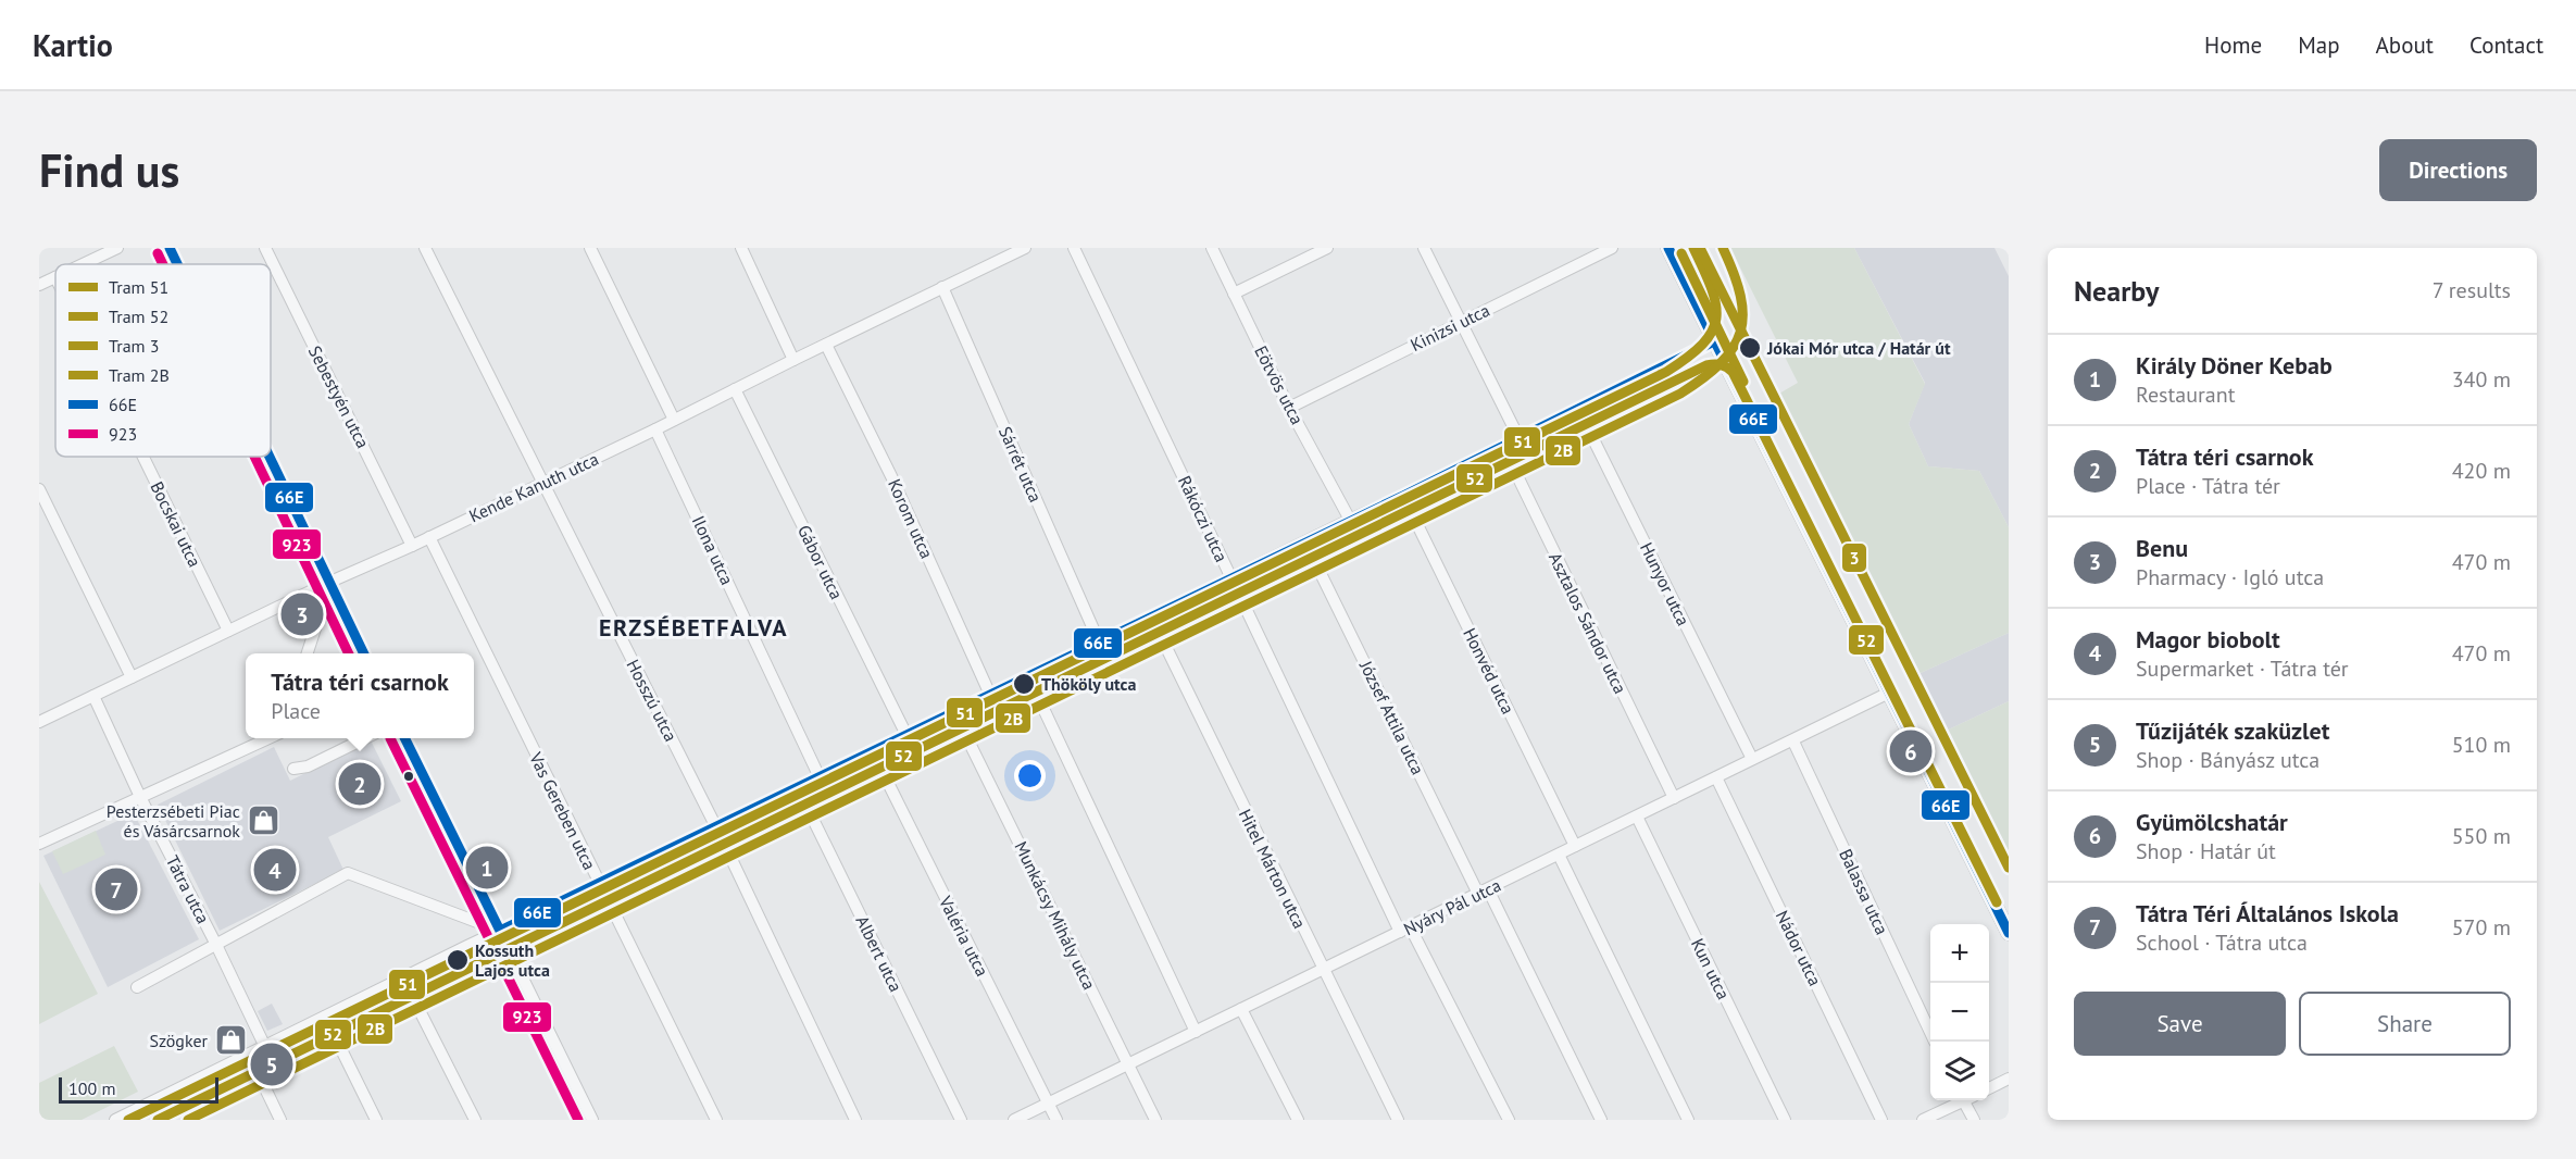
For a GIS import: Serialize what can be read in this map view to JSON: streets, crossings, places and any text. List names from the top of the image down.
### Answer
{
  "streets": {
    "street": [
      "Kinizsi utca",
      "Eötvös utca",
      "Sebestyén utca",
      "Sárrét utca",
      "Kende Kanuth utca",
      "Korom utca",
      "Rákóczi utca",
      "Bocskai utca",
      "Ilona utca",
      "Gábor utca",
      "Hunyor utca",
      "Asztalos Sándor utca",
      "Honvéd utca",
      "Hosszú utca",
      "József Attila utca",
      "Vas Gereben utca",
      "Hitel Márton utca",
      "Tátra utca",
      "Balassa utca",
      "Nyáry Pál utca",
      "Munkácsy Mihály utca",
      "Valéria utca",
      "Nádor utca",
      "Albert utca",
      "Kun utca"
    ]
  },
  "crossings": [
    ["Kinizsi utca", "Eötvös utca"],
    ["Sebestyén utca", "Kende Kanuth utca"],
    ["Sárrét utca", "Kende Kanuth utca"],
    ["Kende Kanuth utca", "Korom utca"],
    ["Kende Kanuth utca", "Bocskai utca"],
    ["Kende Kanuth utca", "Ilona utca"],
    ["Kende Kanuth utca", "Gábor utca"],
    ["Kende Kanuth utca", "Hosszú utca"],
    ["Kende Kanuth utca", "Vas Gereben utca"],
    ["Rákóczi utca", "Nyáry Pál utca"],
    ["Hunyor utca", "Nyáry Pál utca"],
    ["Asztalos Sándor utca", "Nyáry Pál utca"],
    ["Honvéd utca", "Nyáry Pál utca"],
    ["József Attila utca", "Nyáry Pál utca"],
    ["Hitel Márton utca", "Nyáry Pál utca"],
    ["Balassa utca", "Nyáry Pál utca"],
    ["Nyáry Pál utca", "Munkácsy Mihály utca"],
    ["Nyáry Pál utca", "Valéria utca"],
    ["Nyáry Pál utca", "Nádor utca"],
    ["Nyáry Pál utca", "Kun utca"]
  ],
  "districts": ["ERZSÉBETFALVA"],
  "places": {
    "other": ["Jókai Mór utca / Határ út", "Thököly utca", "Kossuth Lajos utca"],
    "shop": ["Pesterzsébeti Piac és Vásárcsarnok", "Szögker"]
  },
  "lines": [
    "tram line 51",
    "tram line 3",
    "tram line 2B",
    "transit line 66E",
    "tram line 52",
    "transit line 923"
  ],
  "legend": [
    "Tram 51",
    "Tram 52",
    "Tram 3",
    "Tram 2B",
    "66E",
    "923"
  ],
  "scale_bar": "100 m",
  "page": {
    "header": "Kartio",
    "nav": [
      "Home",
      "Map",
      "About",
      "Contact"
    ],
    "buttons": [
      "Directions",
      ["Save", "Share"]
    ],
    "title": "Find us",
    "heading": ["Nearby", "7 results"],
    "list": [
      {
        "mark": "1",
        "name": "Király Döner Kebab",
        "note": "Restaurant",
        "value": "340 m"
      },
      {
        "mark": "2",
        "name": "Tátra téri csarnok",
        "note": "Place · Tátra tér",
        "value": "420 m"
      },
      {
        "mark": "3",
        "name": "Benu",
        "note": "Pharmacy · Igló utca",
        "value": "470 m"
      },
      {
        "mark": "4",
        "name": "Magor biobolt",
        "note": "Supermarket · Tátra tér",
        "value": "470 m"
      },
      {
        "mark": "5",
        "name": "Tűzijáték szaküzlet",
        "note": "Shop · Bányász utca",
        "value": "510 m"
      },
      {
        "mark": "6",
        "name": "Gyümölcshatár",
        "note": "Shop · Határ út",
        "value": "550 m"
      },
      {
        "mark": "7",
        "name": "Tátra Téri Általános Iskola",
        "note": "School · Tátra utca",
        "value": "570 m"
      }
    ],
    "pins": [
      "3",
      "6",
      "2",
      "1",
      "4",
      "7",
      "5"
    ],
    "popup": ["Tátra téri csarnok", "Place"],
    "map_buttons": ["+", "−"],
    "scale": "100 m"
  }
}
